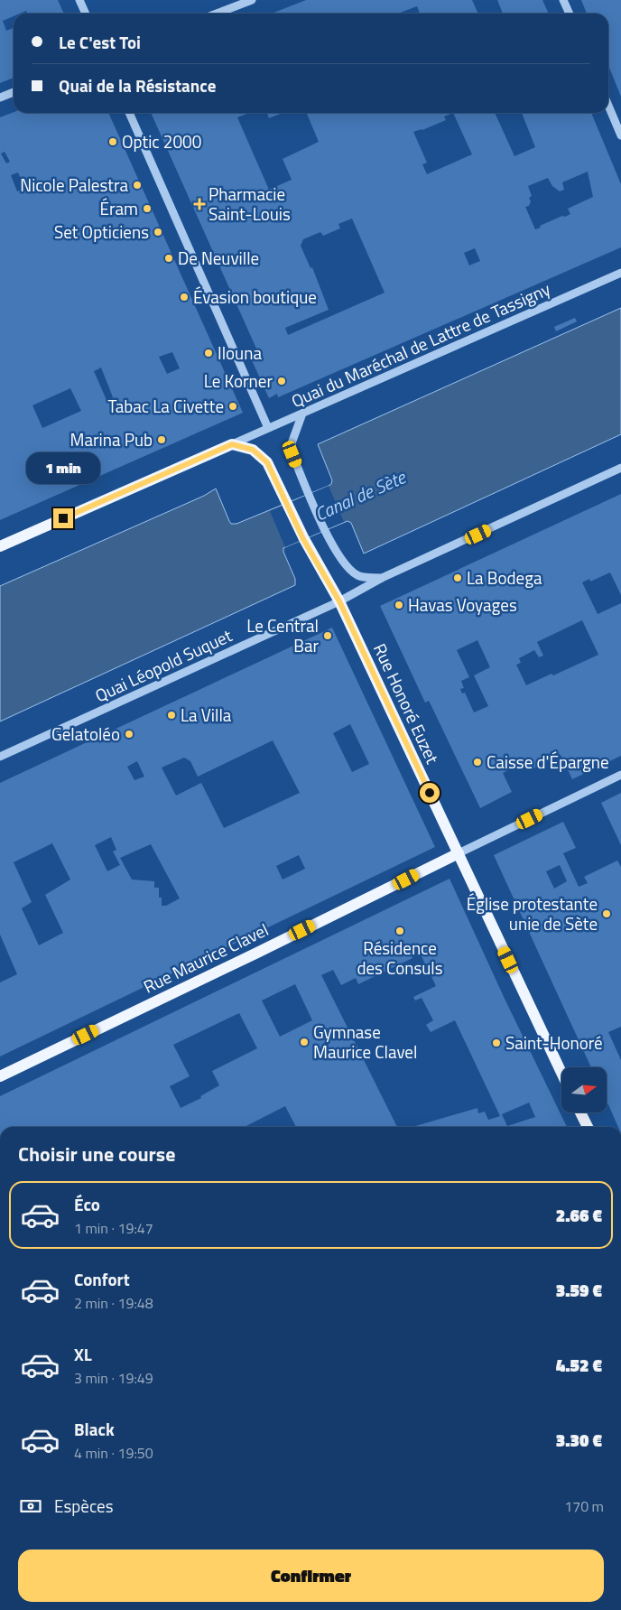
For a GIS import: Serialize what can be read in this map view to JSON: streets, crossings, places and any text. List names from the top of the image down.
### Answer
{
  "streets": {
    "main road": ["Rue Honoré Euzet", "Rue Maurice Clavel"],
    "street": ["Quai du Maréchal de Lattre de Tassigny", "Quai Léopold Suquet"]
  },
  "crossings": [
    ["Quai du Maréchal de Lattre de Tassigny", "Rue Honoré Euzet"],
    ["Quai Léopold Suquet", "Rue Honoré Euzet"],
    ["Rue Honoré Euzet", "Rue Maurice Clavel"]
  ],
  "water": ["Canal de Sète"],
  "places": {
    "other": [
      "Optic 2000",
      "Nicole Palestra",
      "Éram",
      "Set Opticiens",
      "De Neuville",
      "Évasion boutique",
      "Ilouna",
      "Le Korner",
      "Tabac La Civette",
      "Marina Pub",
      "La Bodega",
      "Havas Voyages",
      "Le Central Bar",
      "La Villa",
      "Gelatoléo",
      "Caisse d'Épargne",
      "Église protestante unie de Sète",
      "Résidence des Consuls",
      "Gymnase Maurice Clavel",
      "Saint-Honoré"
    ],
    "health": ["Pharmacie Saint-Louis"]
  },
  "north": "right",
  "page": {
    "banner": ["Le C'est Toi", "Quai de la Résistance"],
    "bubble": "1 min",
    "heading": "Choisir une course",
    "list": [
      {
        "name": "Éco",
        "note": "1 min · 19:47",
        "value": "2.66 €"
      },
      {
        "name": "Confort",
        "note": "2 min · 19:48",
        "value": "3.59 €"
      },
      {
        "name": "XL",
        "note": "3 min · 19:49",
        "value": "4.52 €"
      },
      {
        "name": "Black",
        "note": "4 min · 19:50",
        "value": "3.30 €"
      }
    ],
    "pay": ["Espèces", "170 m"],
    "buttons": "Confirmer"
  }
}
